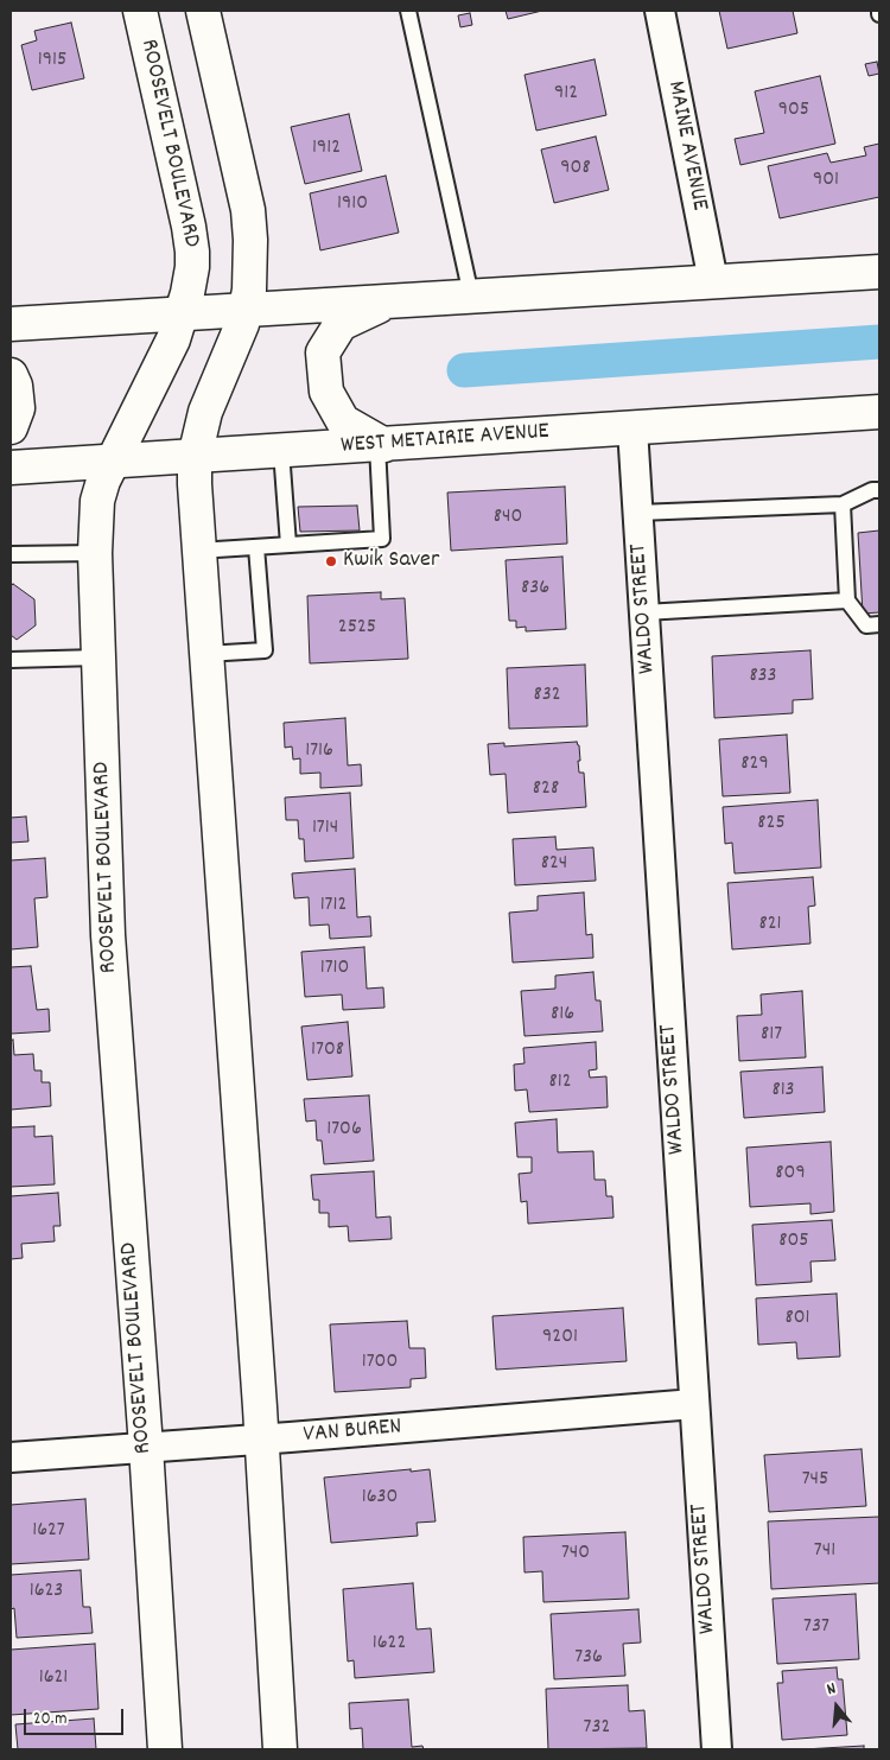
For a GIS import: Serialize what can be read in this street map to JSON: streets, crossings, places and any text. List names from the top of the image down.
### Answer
{
  "streets": {
    "street": [
      "ROOSEVELT BOULEVARD",
      "MAINE AVENUE",
      "WEST METAIRIE AVENUE",
      "WALDO STREET",
      "VAN BUREN"
    ]
  },
  "crossings": [
    ["ROOSEVELT BOULEVARD", "WEST METAIRIE AVENUE"],
    ["ROOSEVELT BOULEVARD", "VAN BUREN"],
    ["WEST METAIRIE AVENUE", "WALDO STREET"],
    ["WALDO STREET", "VAN BUREN"]
  ],
  "places": ["Kwik Saver"],
  "house_numbers": [
    "1915",
    "912",
    "905",
    "1912",
    "908",
    "901",
    "1910",
    "840",
    "836",
    "2525",
    "833",
    "832",
    "1716",
    "829",
    "828",
    "825",
    "1714",
    "824",
    "1712",
    "821",
    "1710",
    "816",
    "817",
    "1708",
    "812",
    "813",
    "1706",
    "809",
    "805",
    "801",
    "9201",
    "1700",
    "745",
    "1630",
    "1627",
    "741",
    "740",
    "1623",
    "737",
    "1622",
    "736",
    "1621",
    "732"
  ],
  "scale_bar": "20 m",
  "north": "top"
}
